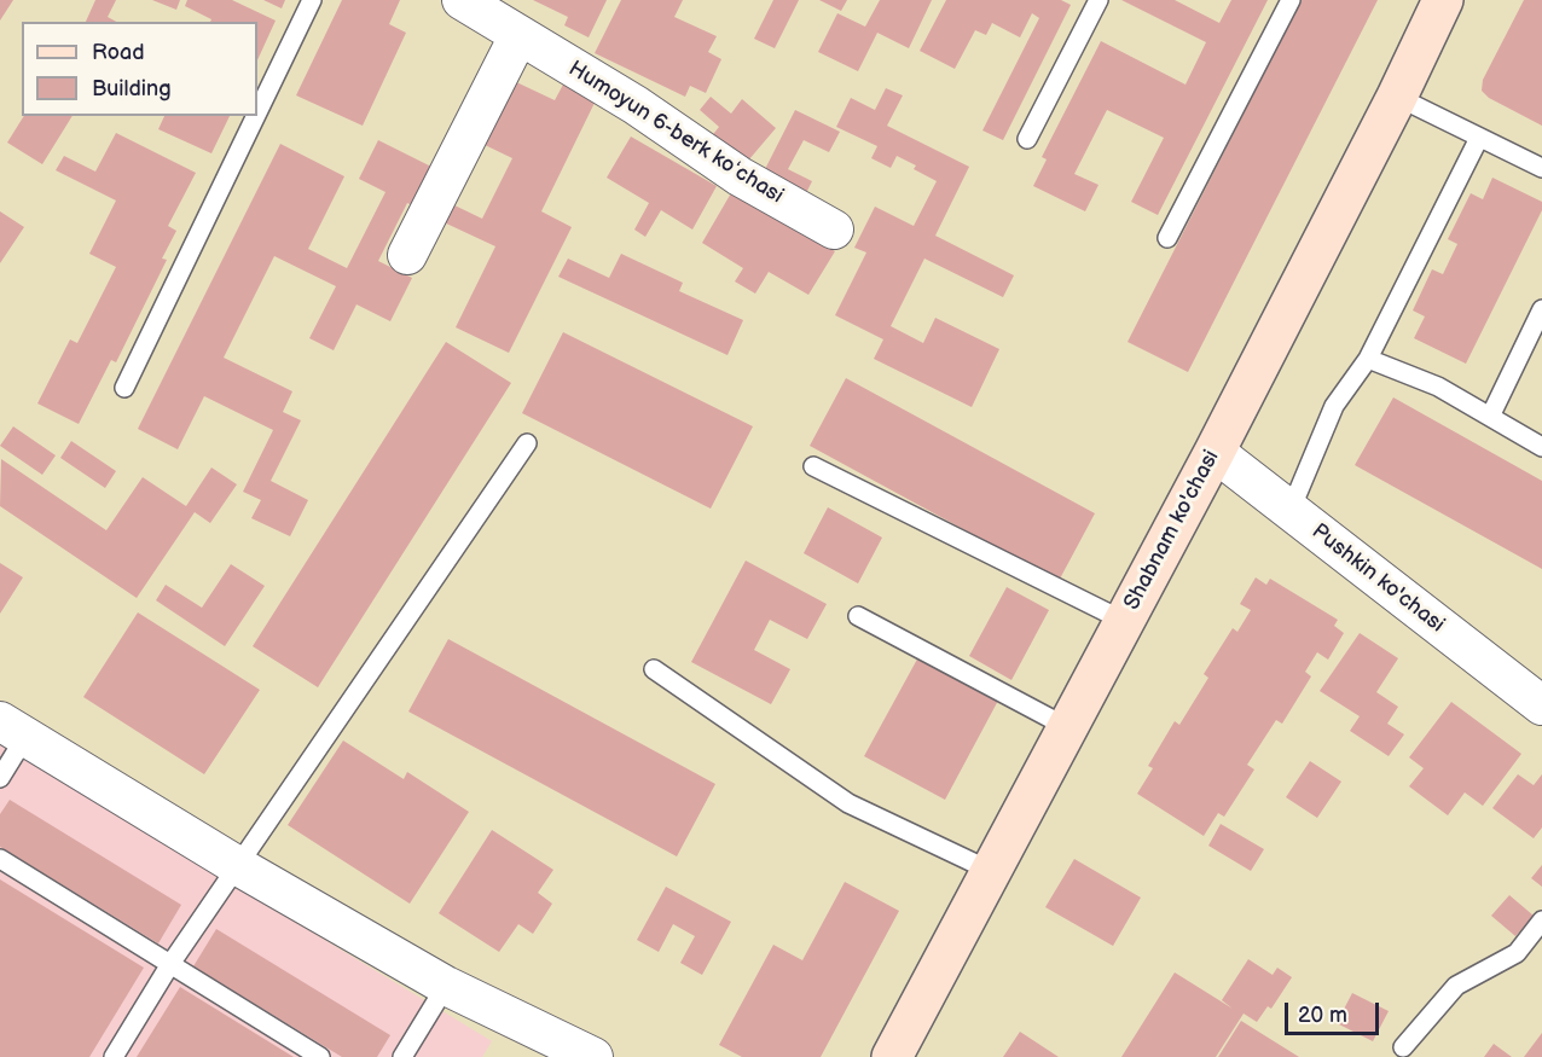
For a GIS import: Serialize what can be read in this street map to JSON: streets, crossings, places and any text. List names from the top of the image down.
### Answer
{
  "streets": {
    "street": ["Humoyun 6-berk koʻchasi", "Shabnam ko'chasi", "Pushkin ko'chasi"]
  },
  "crossings": [
    ["Shabnam ko'chasi", "Pushkin ko'chasi"]
  ],
  "legend": ["Road", "Building"],
  "scale_bar": "20 m"
}
